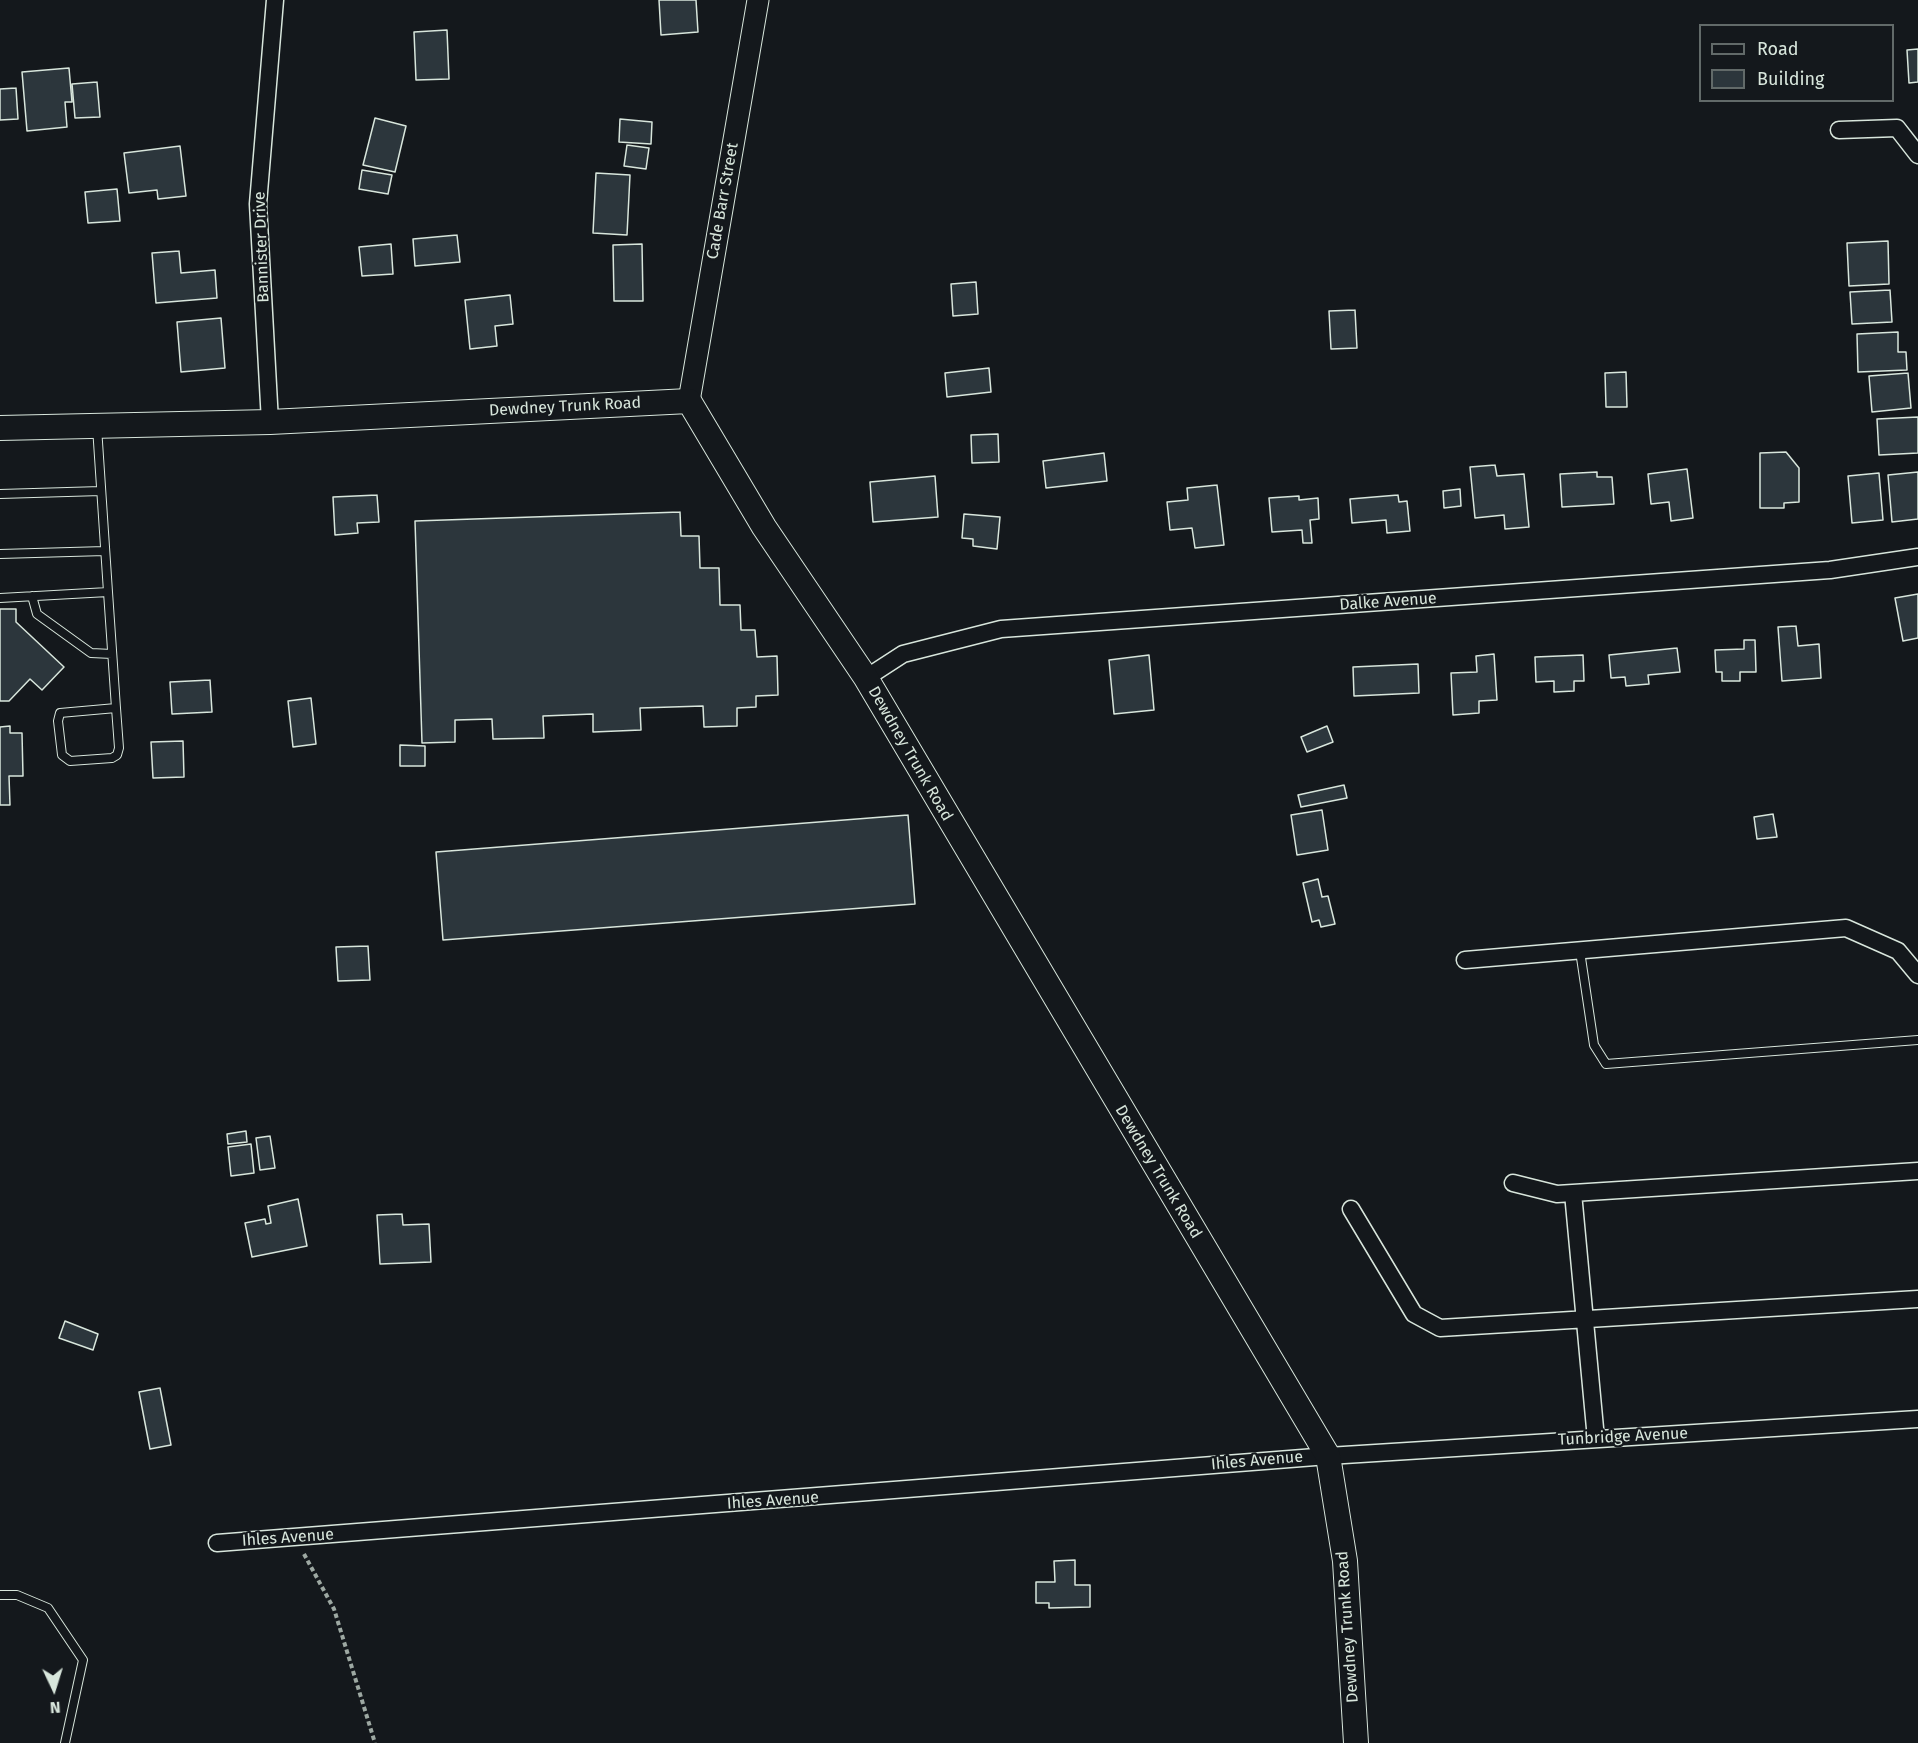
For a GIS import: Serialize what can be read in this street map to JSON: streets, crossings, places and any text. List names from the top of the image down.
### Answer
{
  "streets": {
    "main road": ["Dewdney Trunk Road"],
    "street": [
      "Cade Barr Street",
      "Bannister Drive",
      "Dalke Avenue",
      "Tunbridge Avenue",
      "Ihles Avenue"
    ]
  },
  "crossings": [
    ["Cade Barr Street", "Dewdney Trunk Road"],
    ["Bannister Drive", "Dewdney Trunk Road"],
    ["Dewdney Trunk Road", "Dalke Avenue"],
    ["Dewdney Trunk Road", "Tunbridge Avenue"],
    ["Dewdney Trunk Road", "Ihles Avenue"],
    ["Tunbridge Avenue", "Ihles Avenue"]
  ],
  "legend": ["Road", "Building"],
  "north": "bottom"
}
